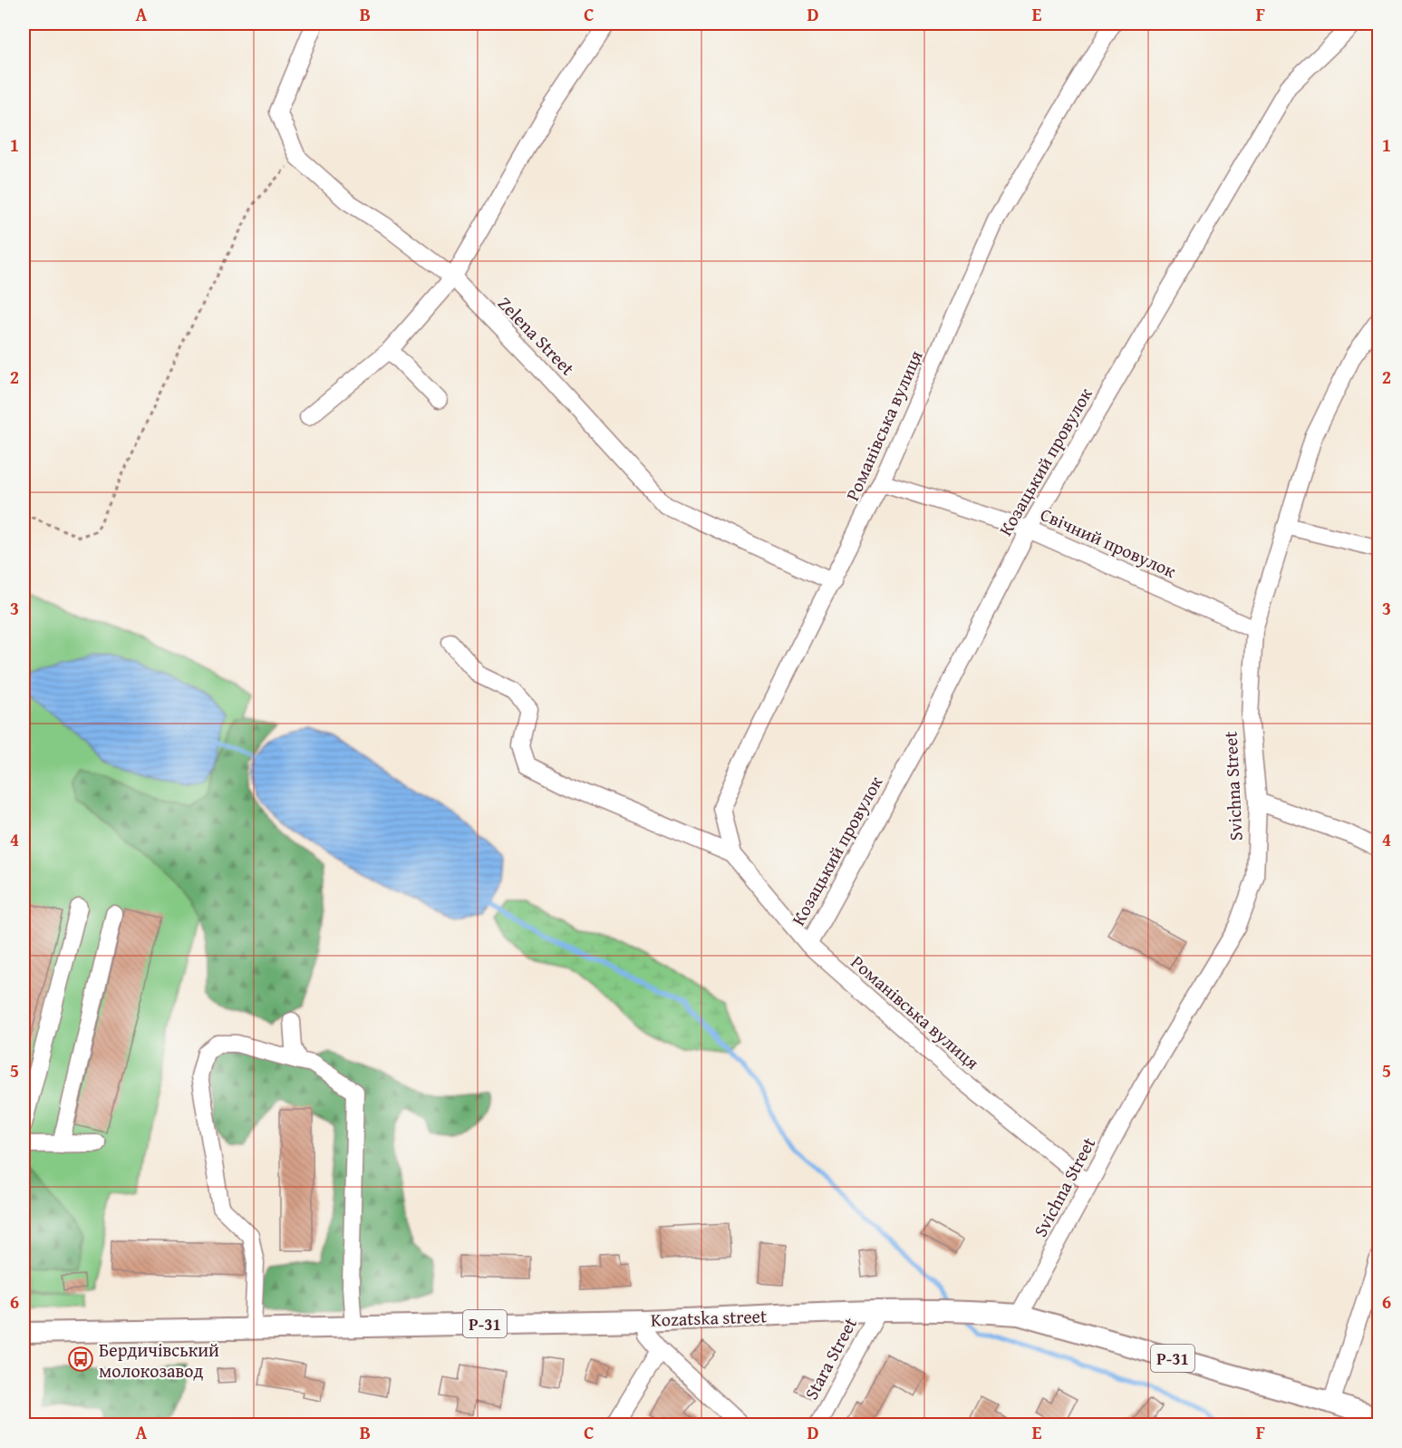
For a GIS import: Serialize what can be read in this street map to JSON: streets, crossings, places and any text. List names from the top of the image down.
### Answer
{
  "streets": {
    "main road": ["Kozatska street", "Р-31"],
    "street": [
      "Zelena Street",
      "Романівська вулиця",
      "Козацький провулок",
      "Свічний провулок",
      "Svichna Street",
      "Stara Street"
    ]
  },
  "crossings": [
    ["Zelena Street", "Романівська вулиця"],
    ["Романівська вулиця", "Козацький провулок"],
    ["Романівська вулиця", "Свічний провулок"],
    ["Романівська вулиця", "Svichna Street"],
    ["Козацький провулок", "Свічний провулок"],
    ["Свічний провулок", "Svichna Street"],
    ["Svichna Street", "Kozatska street"],
    ["Kozatska street", "Stara Street"]
  ],
  "places": {
    "bus stop": ["Бердичівський молокозавод"]
  },
  "grid": {
    "columns": [
      "A",
      "B",
      "C",
      "D",
      "E",
      "F"
    ],
    "rows": [
      "1",
      "2",
      "3",
      "4",
      "5",
      "6"
    ]
  }
}
